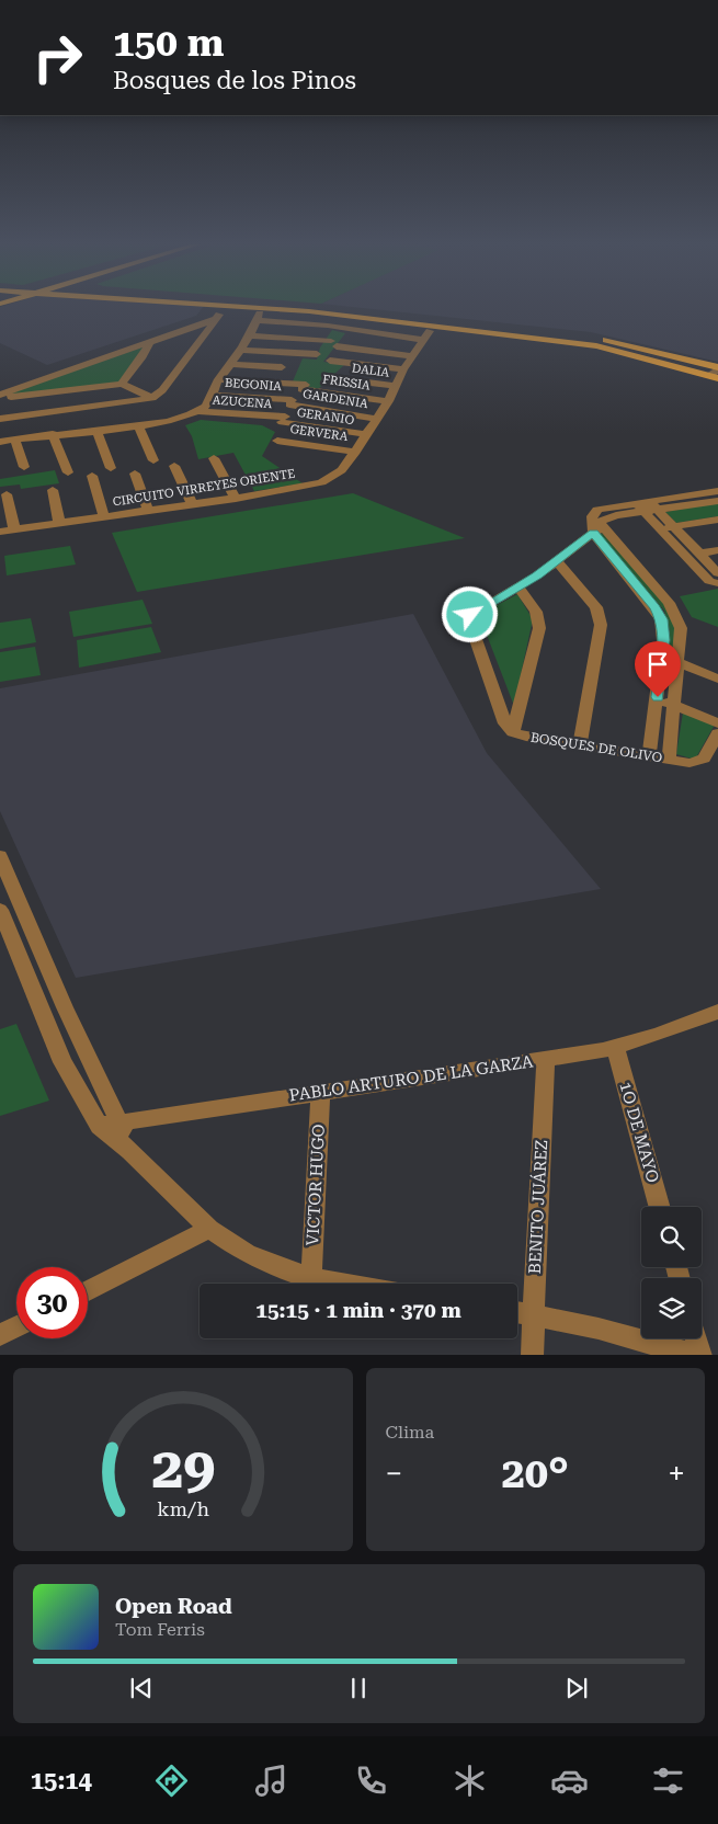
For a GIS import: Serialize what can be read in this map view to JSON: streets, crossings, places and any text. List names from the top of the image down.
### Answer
{
  "streets": {
    "street": [
      "DALIA",
      "FRISSIA",
      "BEGONIA",
      "GARDENIA",
      "AZUCENA",
      "GERANIO",
      "GERVERA",
      "CIRCUITO VIRREYES ORIENTE",
      "BOSQUES DE OLIVO",
      "PABLO ARTURO DE LA GARZA",
      "1O DE MAYO",
      "VICTOR HUGO",
      "BENITO JUÁREZ"
    ]
  },
  "crossings": [
    ["DALIA", "CIRCUITO VIRREYES ORIENTE"],
    ["FRISSIA", "CIRCUITO VIRREYES ORIENTE"],
    ["BEGONIA", "GARDENIA"],
    ["GARDENIA", "CIRCUITO VIRREYES ORIENTE"],
    ["AZUCENA", "GERANIO"],
    ["GERANIO", "CIRCUITO VIRREYES ORIENTE"],
    ["GERVERA", "CIRCUITO VIRREYES ORIENTE"],
    ["PABLO ARTURO DE LA GARZA", "1O DE MAYO"],
    ["PABLO ARTURO DE LA GARZA", "VICTOR HUGO"],
    ["PABLO ARTURO DE LA GARZA", "BENITO JUÁREZ"]
  ],
  "page": {
    "turn": ["150 m", "Bosques de los Pinos"],
    "limit": "30",
    "trip": "15:15 · 1 min · 370 m",
    "tile": "Clima",
    "heat": ["−", "20°", "+"],
    "song": ["Open Road", "Tom Ferris"],
    "tabs": "15:14",
    "gauge": ["29", "km/h"]
  }
}
